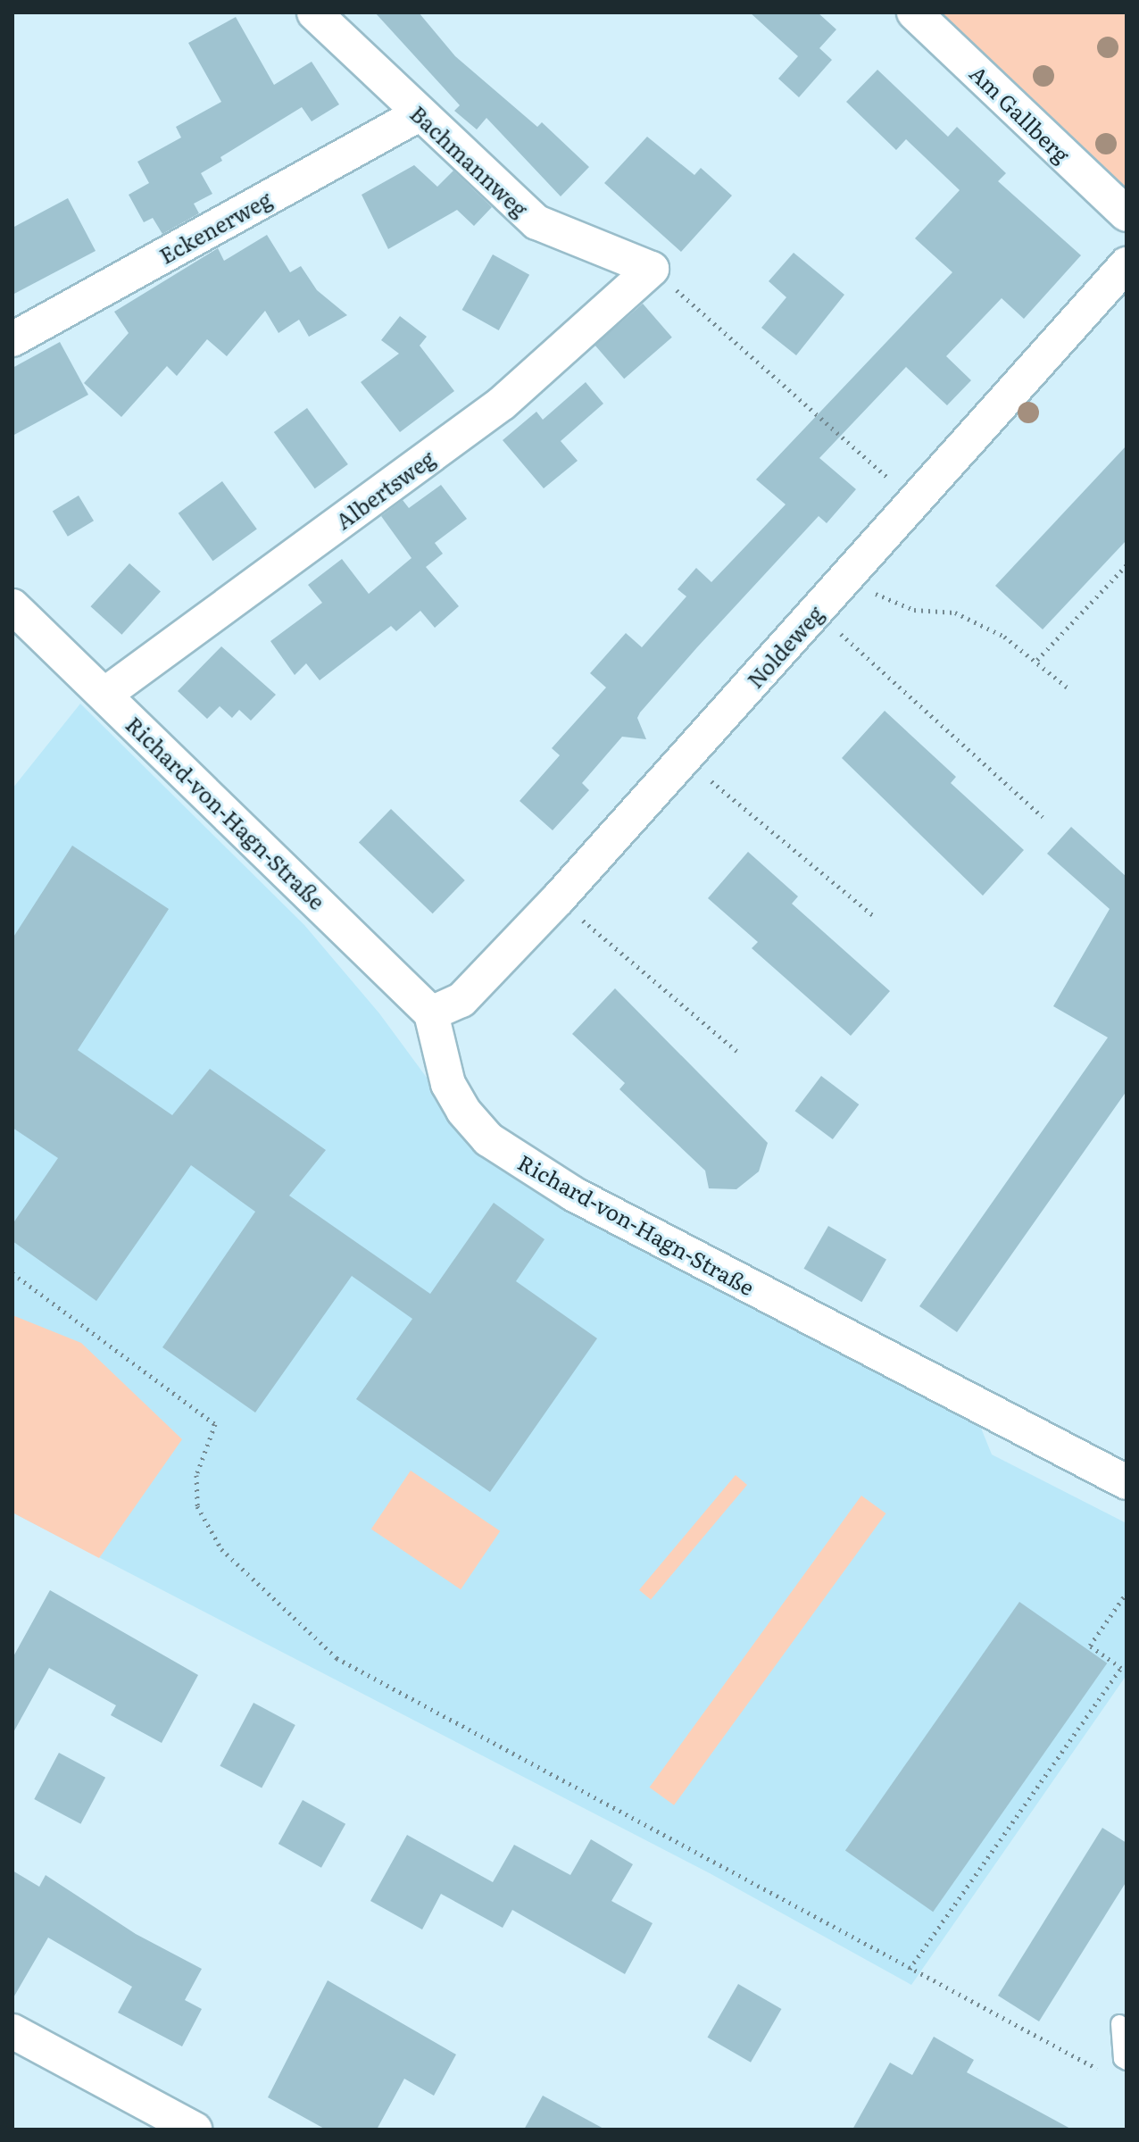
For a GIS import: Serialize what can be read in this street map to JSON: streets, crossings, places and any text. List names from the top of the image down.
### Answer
{
  "streets": {
    "street": [
      "Am Gallberg",
      "Bachmannweg",
      "Eckenerweg",
      "Albertsweg",
      "Noldeweg",
      "Richard-von-Hagn-Straße"
    ]
  },
  "crossings": [
    ["Bachmannweg", "Eckenerweg"],
    ["Bachmannweg", "Albertsweg"],
    ["Albertsweg", "Richard-von-Hagn-Straße"],
    ["Noldeweg", "Richard-von-Hagn-Straße"]
  ]
}
